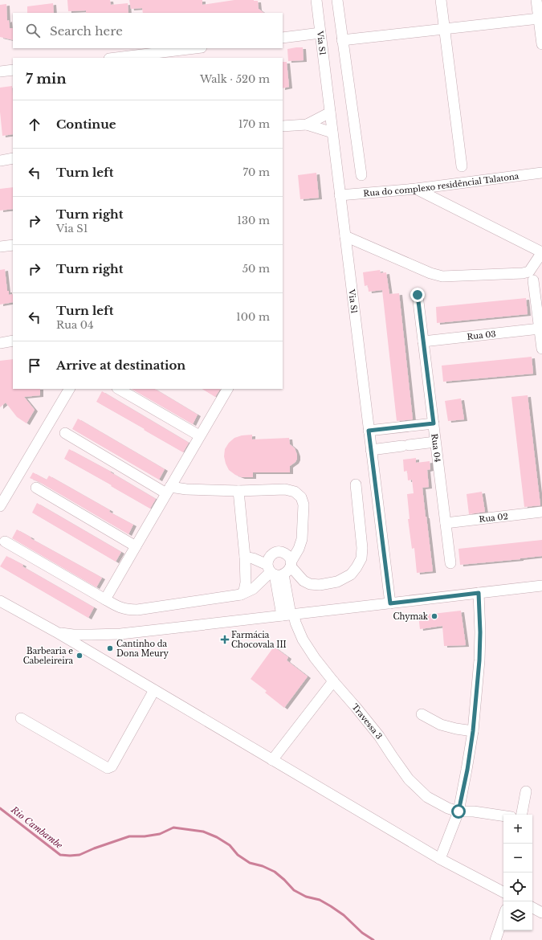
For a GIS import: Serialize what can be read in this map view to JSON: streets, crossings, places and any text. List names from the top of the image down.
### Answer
{
  "streets": {
    "street": [
      "Via S1",
      "Rua do complexo residêncial Talatona",
      "Rua 03",
      "Rua 04",
      "Rua 02",
      "Travessa 3"
    ]
  },
  "crossings": [
    ["Via S1", "Rua do complexo residêncial Talatona"],
    ["Rua 03", "Rua 04"],
    ["Rua 04", "Rua 02"]
  ],
  "water": ["Rio Cambambe"],
  "places": {
    "other": ["Chymak", "Cantinho da Dona Meury", "Barbearia e Cabeleireira"],
    "health": ["Farmácia Chocovala III"]
  },
  "page": {
    "search": "Search here",
    "heading": ["7 min", "Walk · 520 m"],
    "list": [
      ["Continue", "170 m"],
      ["Turn left", "70 m"],
      ["Turn right", "Via S1", "130 m"],
      ["Turn right", "50 m"],
      ["Turn left", "Rua 04", "100 m"],
      "Arrive at destination"
    ],
    "map_buttons": ["+", "−"]
  }
}
